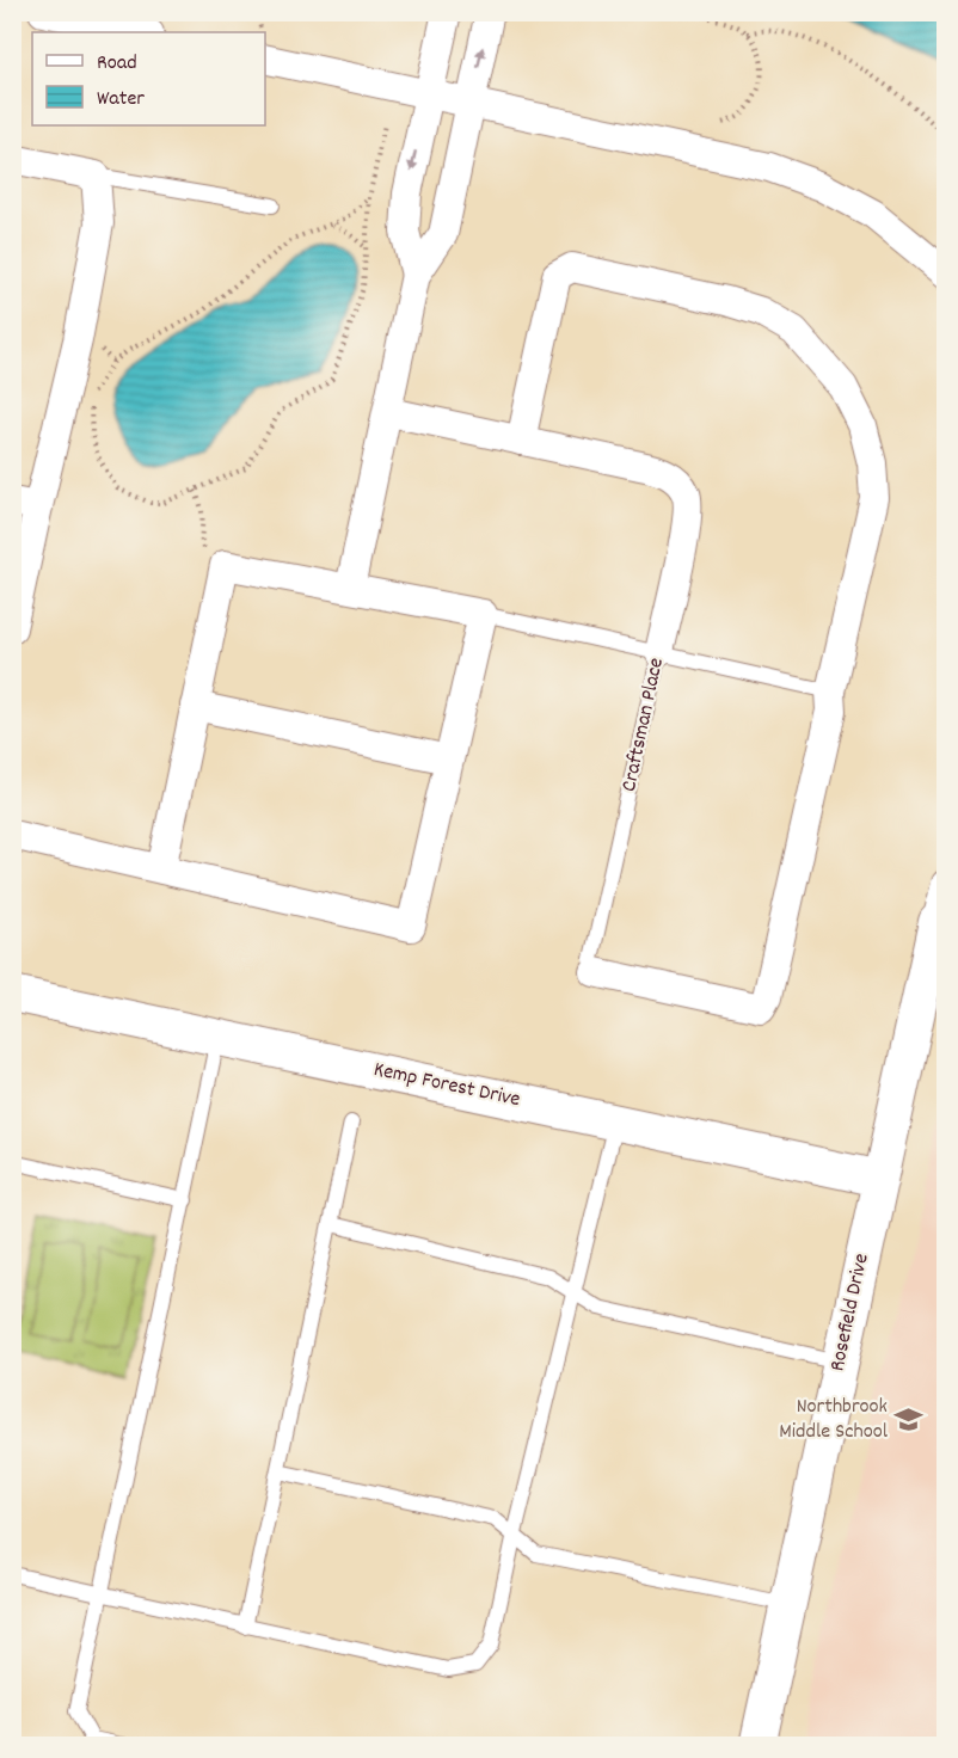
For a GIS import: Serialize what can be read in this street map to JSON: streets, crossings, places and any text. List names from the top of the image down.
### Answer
{
  "streets": {
    "street": ["Craftsman Place", "Kemp Forest Drive", "Rosefield Drive"]
  },
  "crossings": [
    ["Kemp Forest Drive", "Rosefield Drive"]
  ],
  "places": {
    "school or university": ["Northbrook Middle School"]
  },
  "legend": ["Road", "Water"]
}
